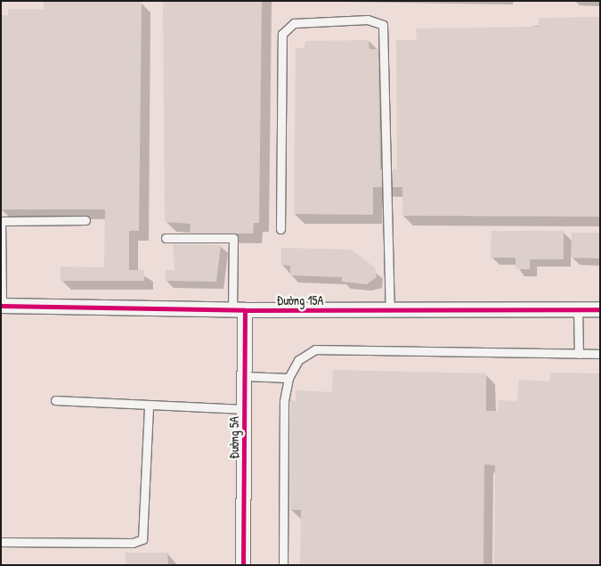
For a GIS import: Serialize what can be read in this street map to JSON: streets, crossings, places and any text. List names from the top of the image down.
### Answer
{
  "streets": {
    "street": ["Đường 15A", "Đường 5A"]
  },
  "crossings": [
    ["Đường 15A", "Đường 5A"]
  ]
}
